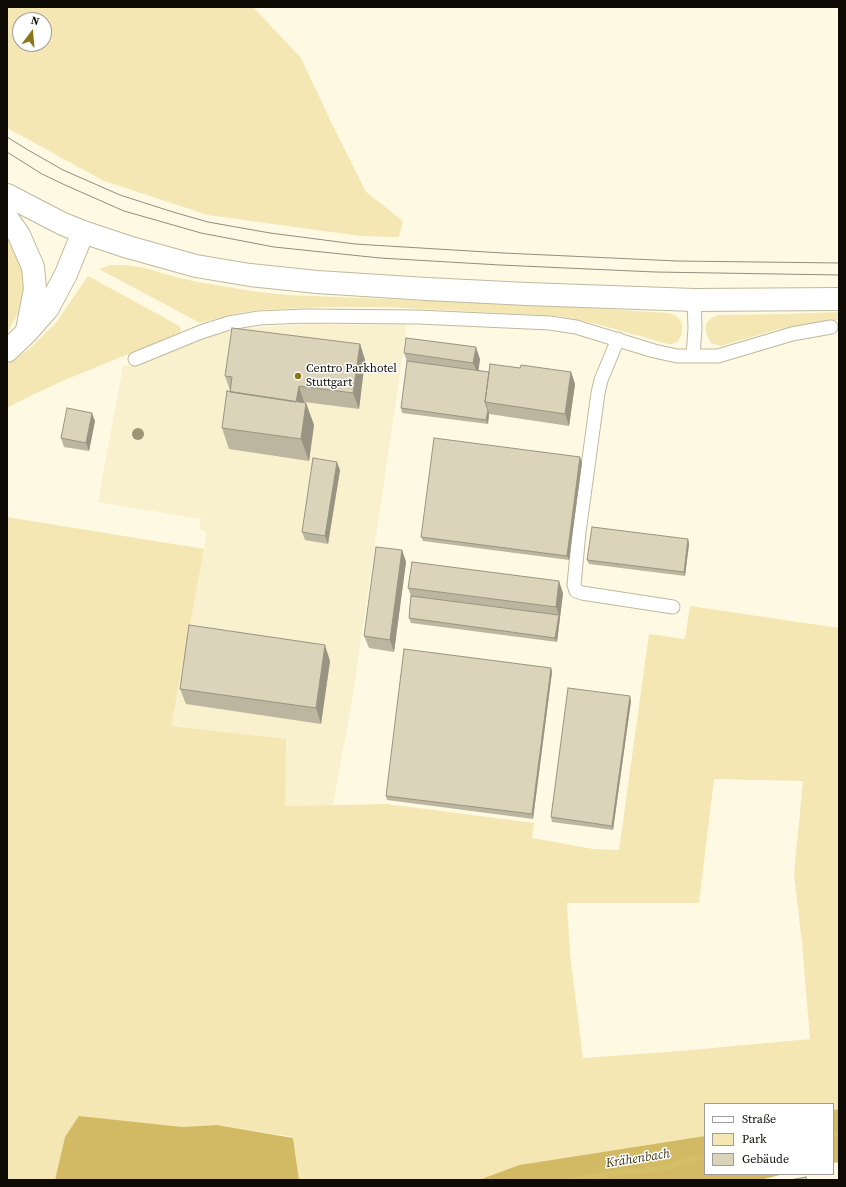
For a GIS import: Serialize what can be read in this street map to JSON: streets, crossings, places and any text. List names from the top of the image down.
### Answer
{
  "water": ["Krähenbach"],
  "places": ["Centro Parkhotel Stuttgart"],
  "legend": ["Straße", "Park", "Gebäude"],
  "north": "top"
}
